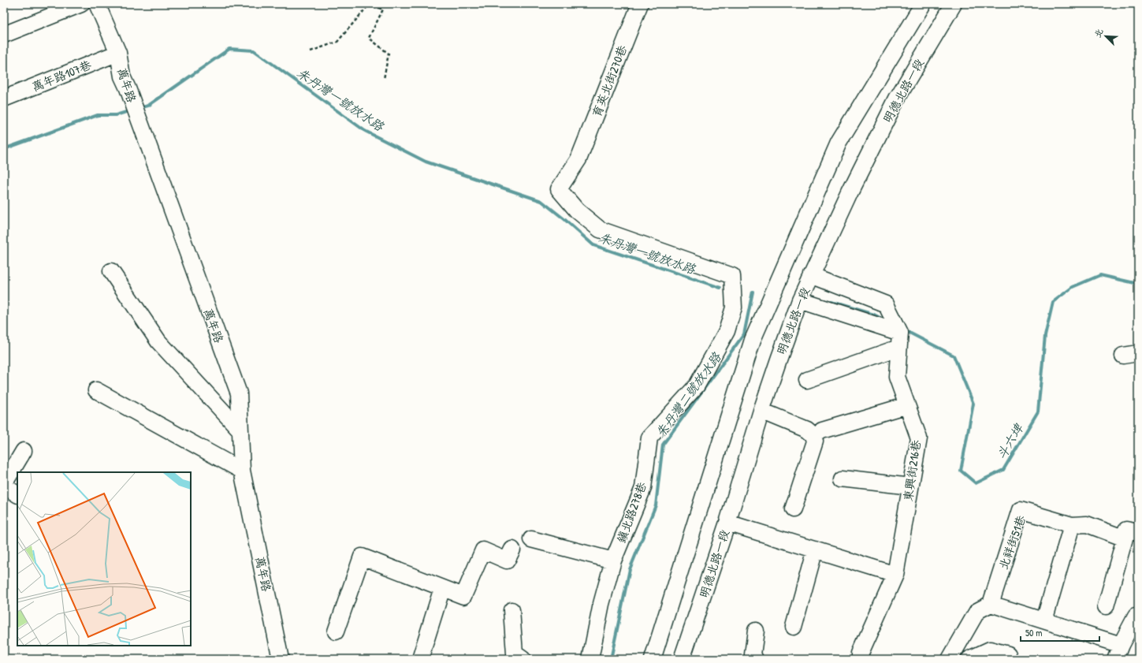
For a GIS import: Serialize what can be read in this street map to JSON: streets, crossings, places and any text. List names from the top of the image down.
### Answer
{
  "streets": {
    "street": [
      "萬年路107巷",
      "育英北街270巷",
      "萬年路",
      "明德北路一段",
      "東興街216巷",
      "鎮北路278巷",
      "北祥街51巷"
    ]
  },
  "crossings": [
    ["萬年路107巷", "萬年路"],
    ["育英北街270巷", "鎮北路278巷"],
    ["明德北路一段", "東興街216巷"]
  ],
  "water": ["朱丹灣一號放水路", "朱丹灣二號放水路", "斗六埤"],
  "scale_bar": "50 m",
  "north": "top left"
}
